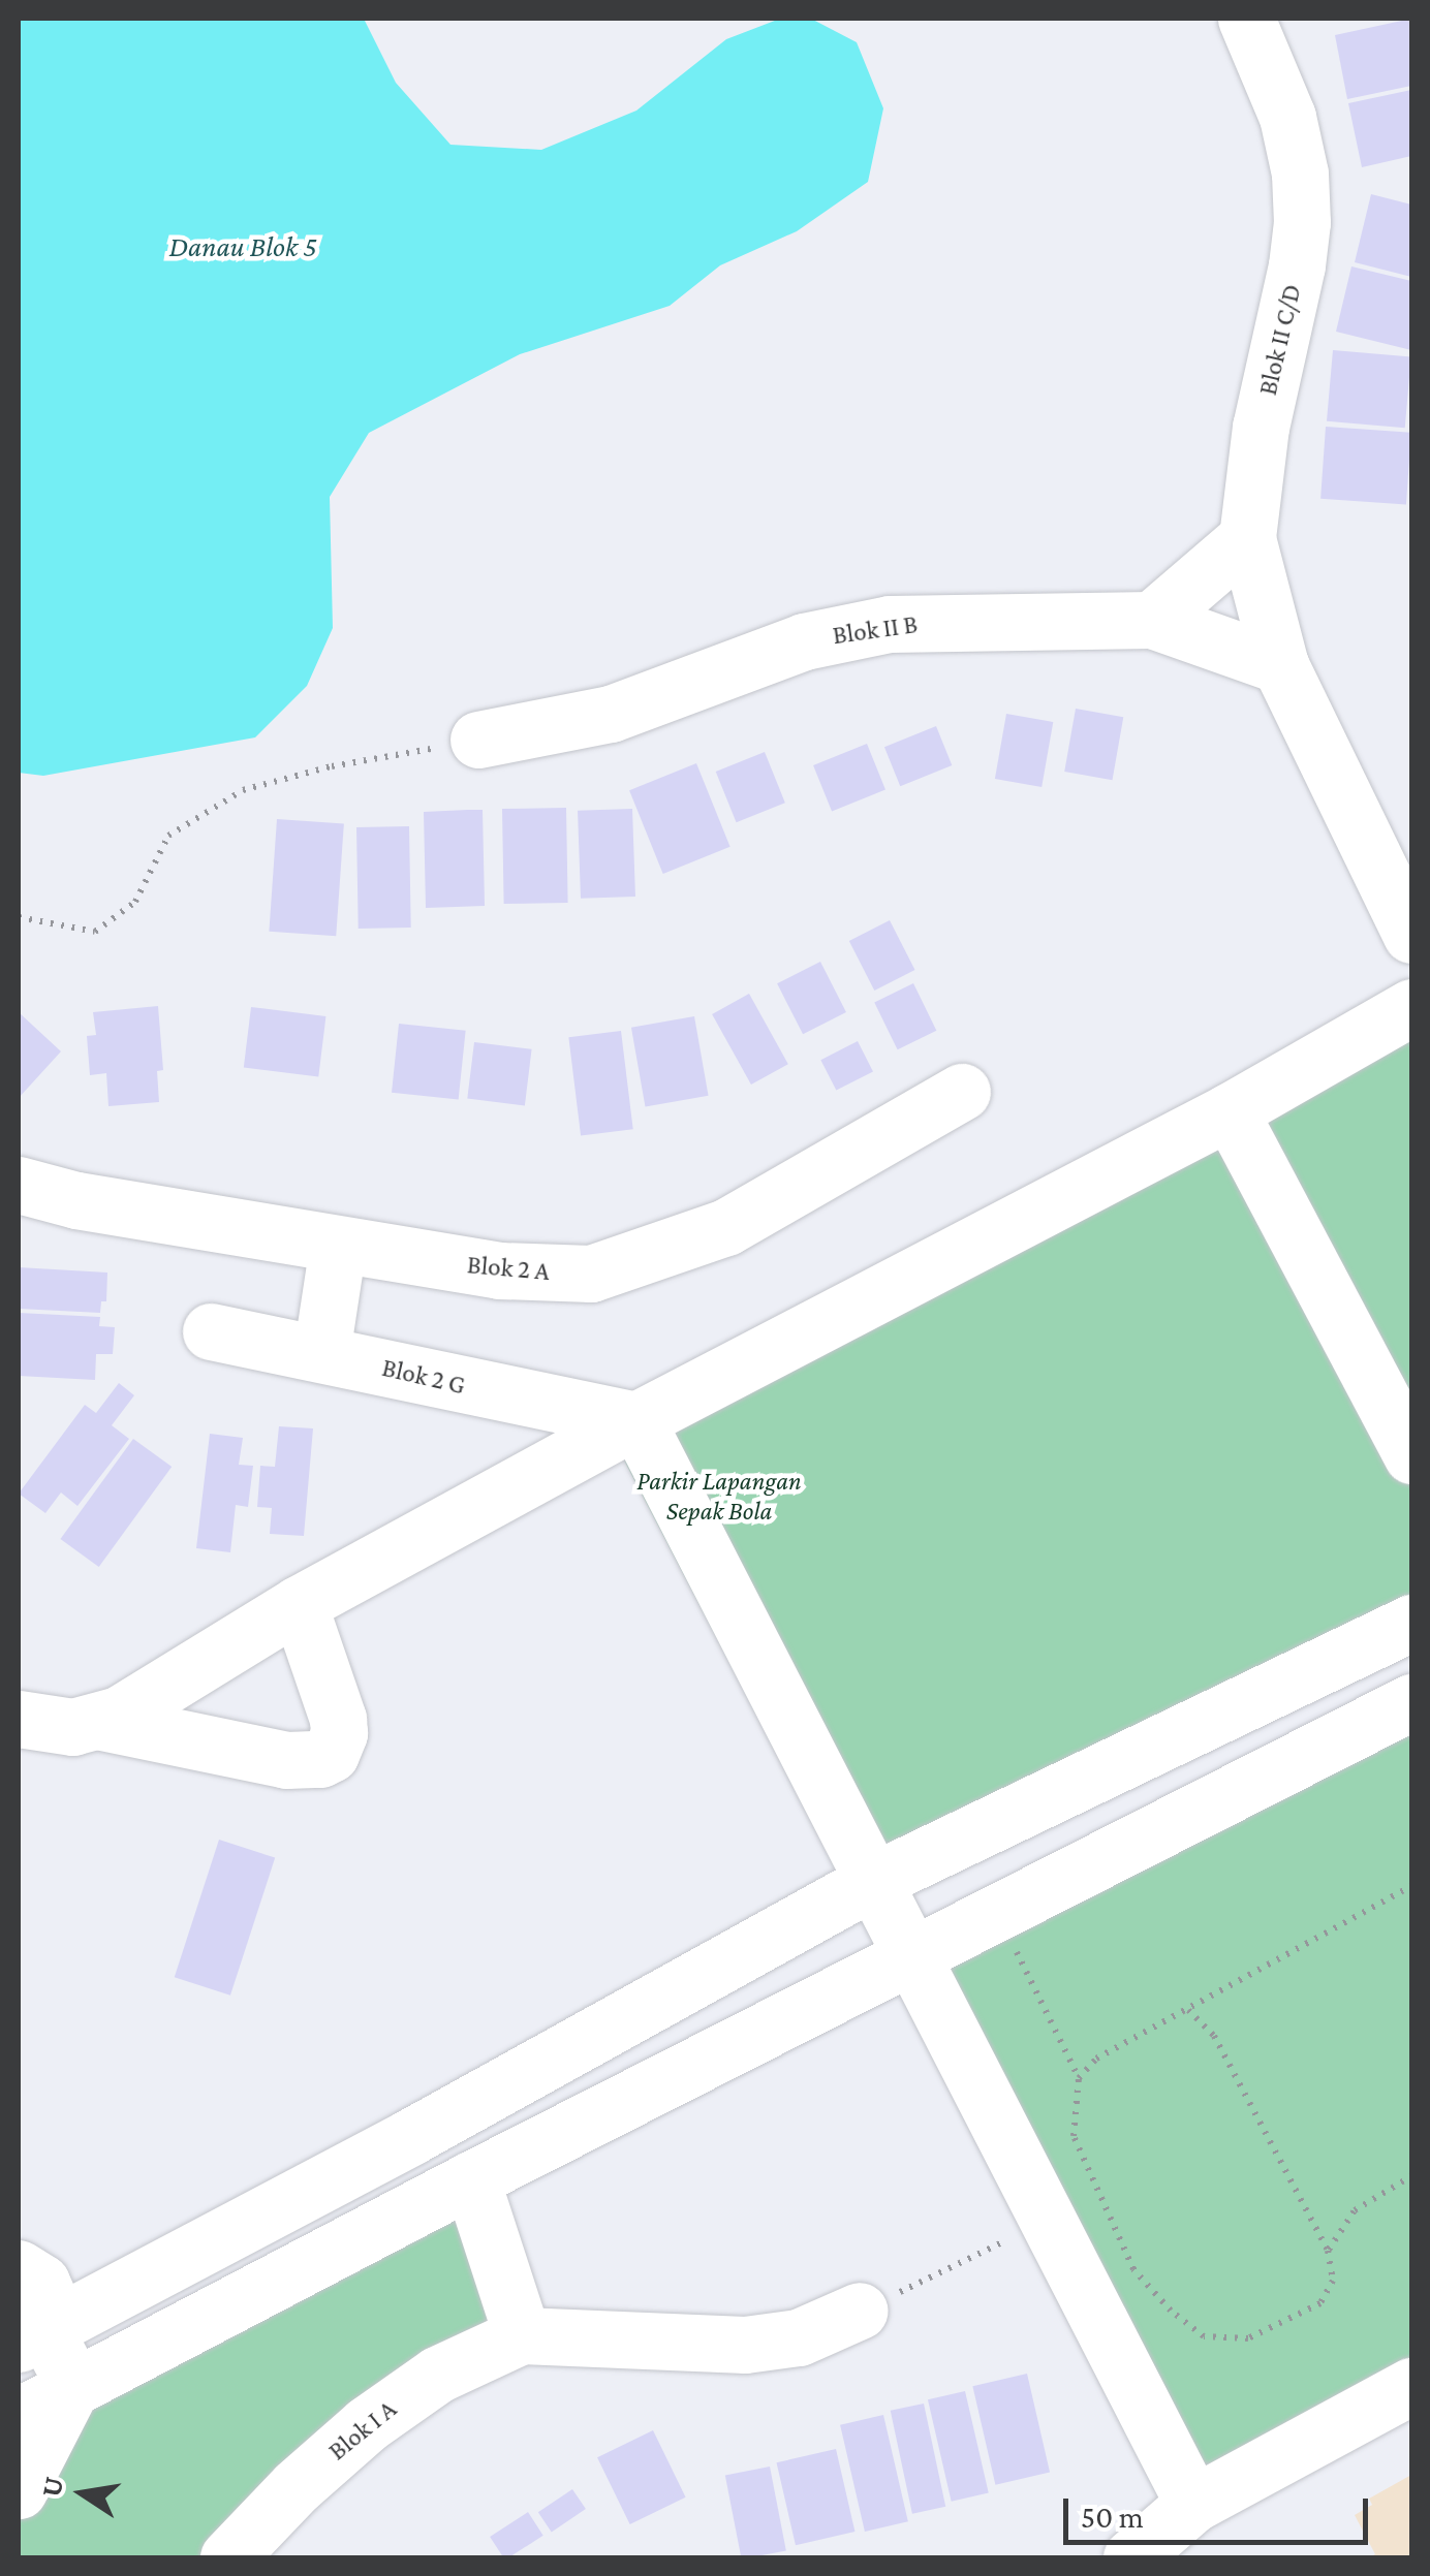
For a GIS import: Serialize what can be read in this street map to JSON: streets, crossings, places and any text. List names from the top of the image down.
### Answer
{
  "streets": {
    "street": [
      "Blok II C/D",
      "Blok II B",
      "Blok 2 A",
      "Blok 2 G",
      "Blok I A"
    ]
  },
  "crossings": [
    ["Blok II C/D", "Blok II B"]
  ],
  "water": ["Danau Blok 5"],
  "parks": ["Parkir Lapangan Sepak Bola"],
  "scale_bar": "50 m",
  "north": "left"
}
